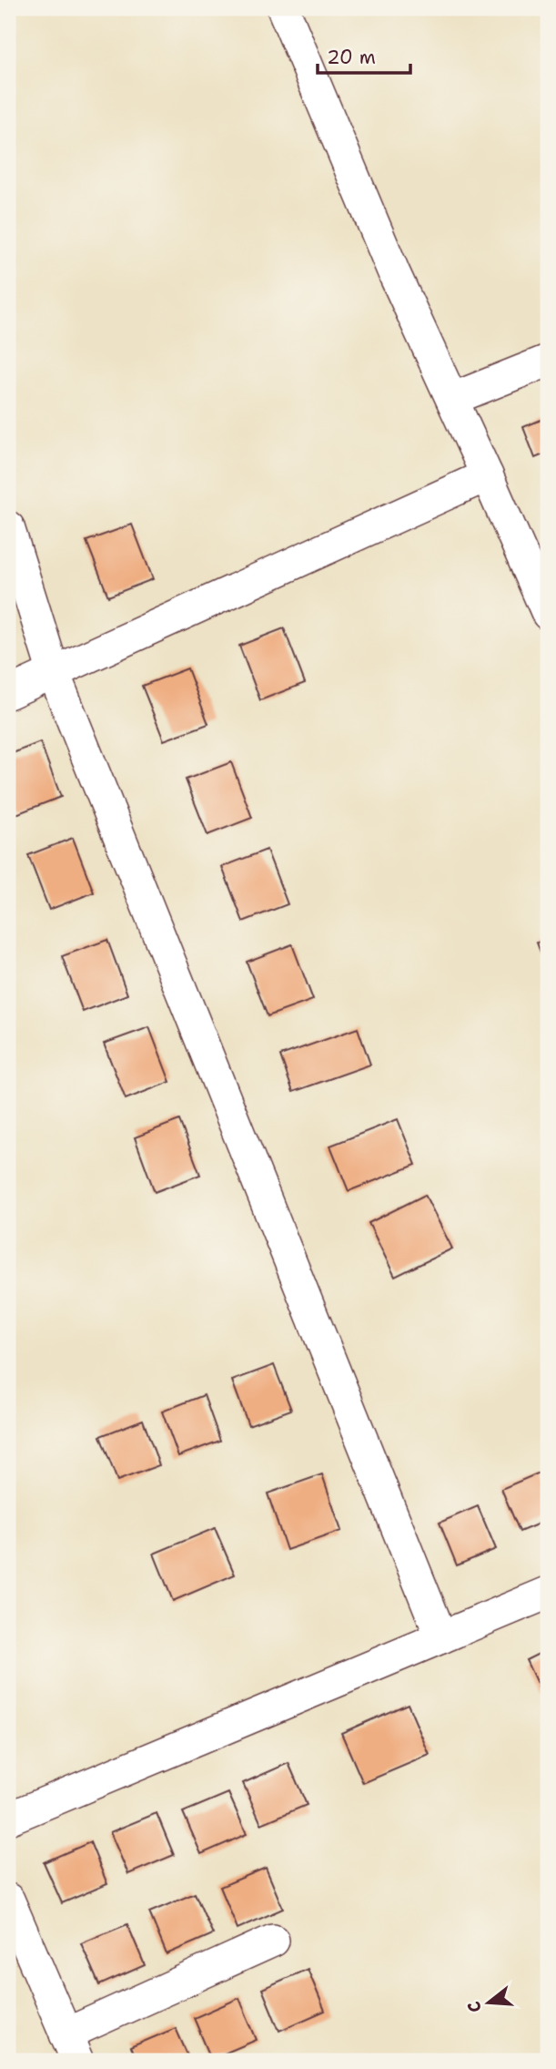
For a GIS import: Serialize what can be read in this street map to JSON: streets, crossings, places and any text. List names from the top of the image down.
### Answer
{
  "scale_bar": "20 m",
  "north": "left"
}
